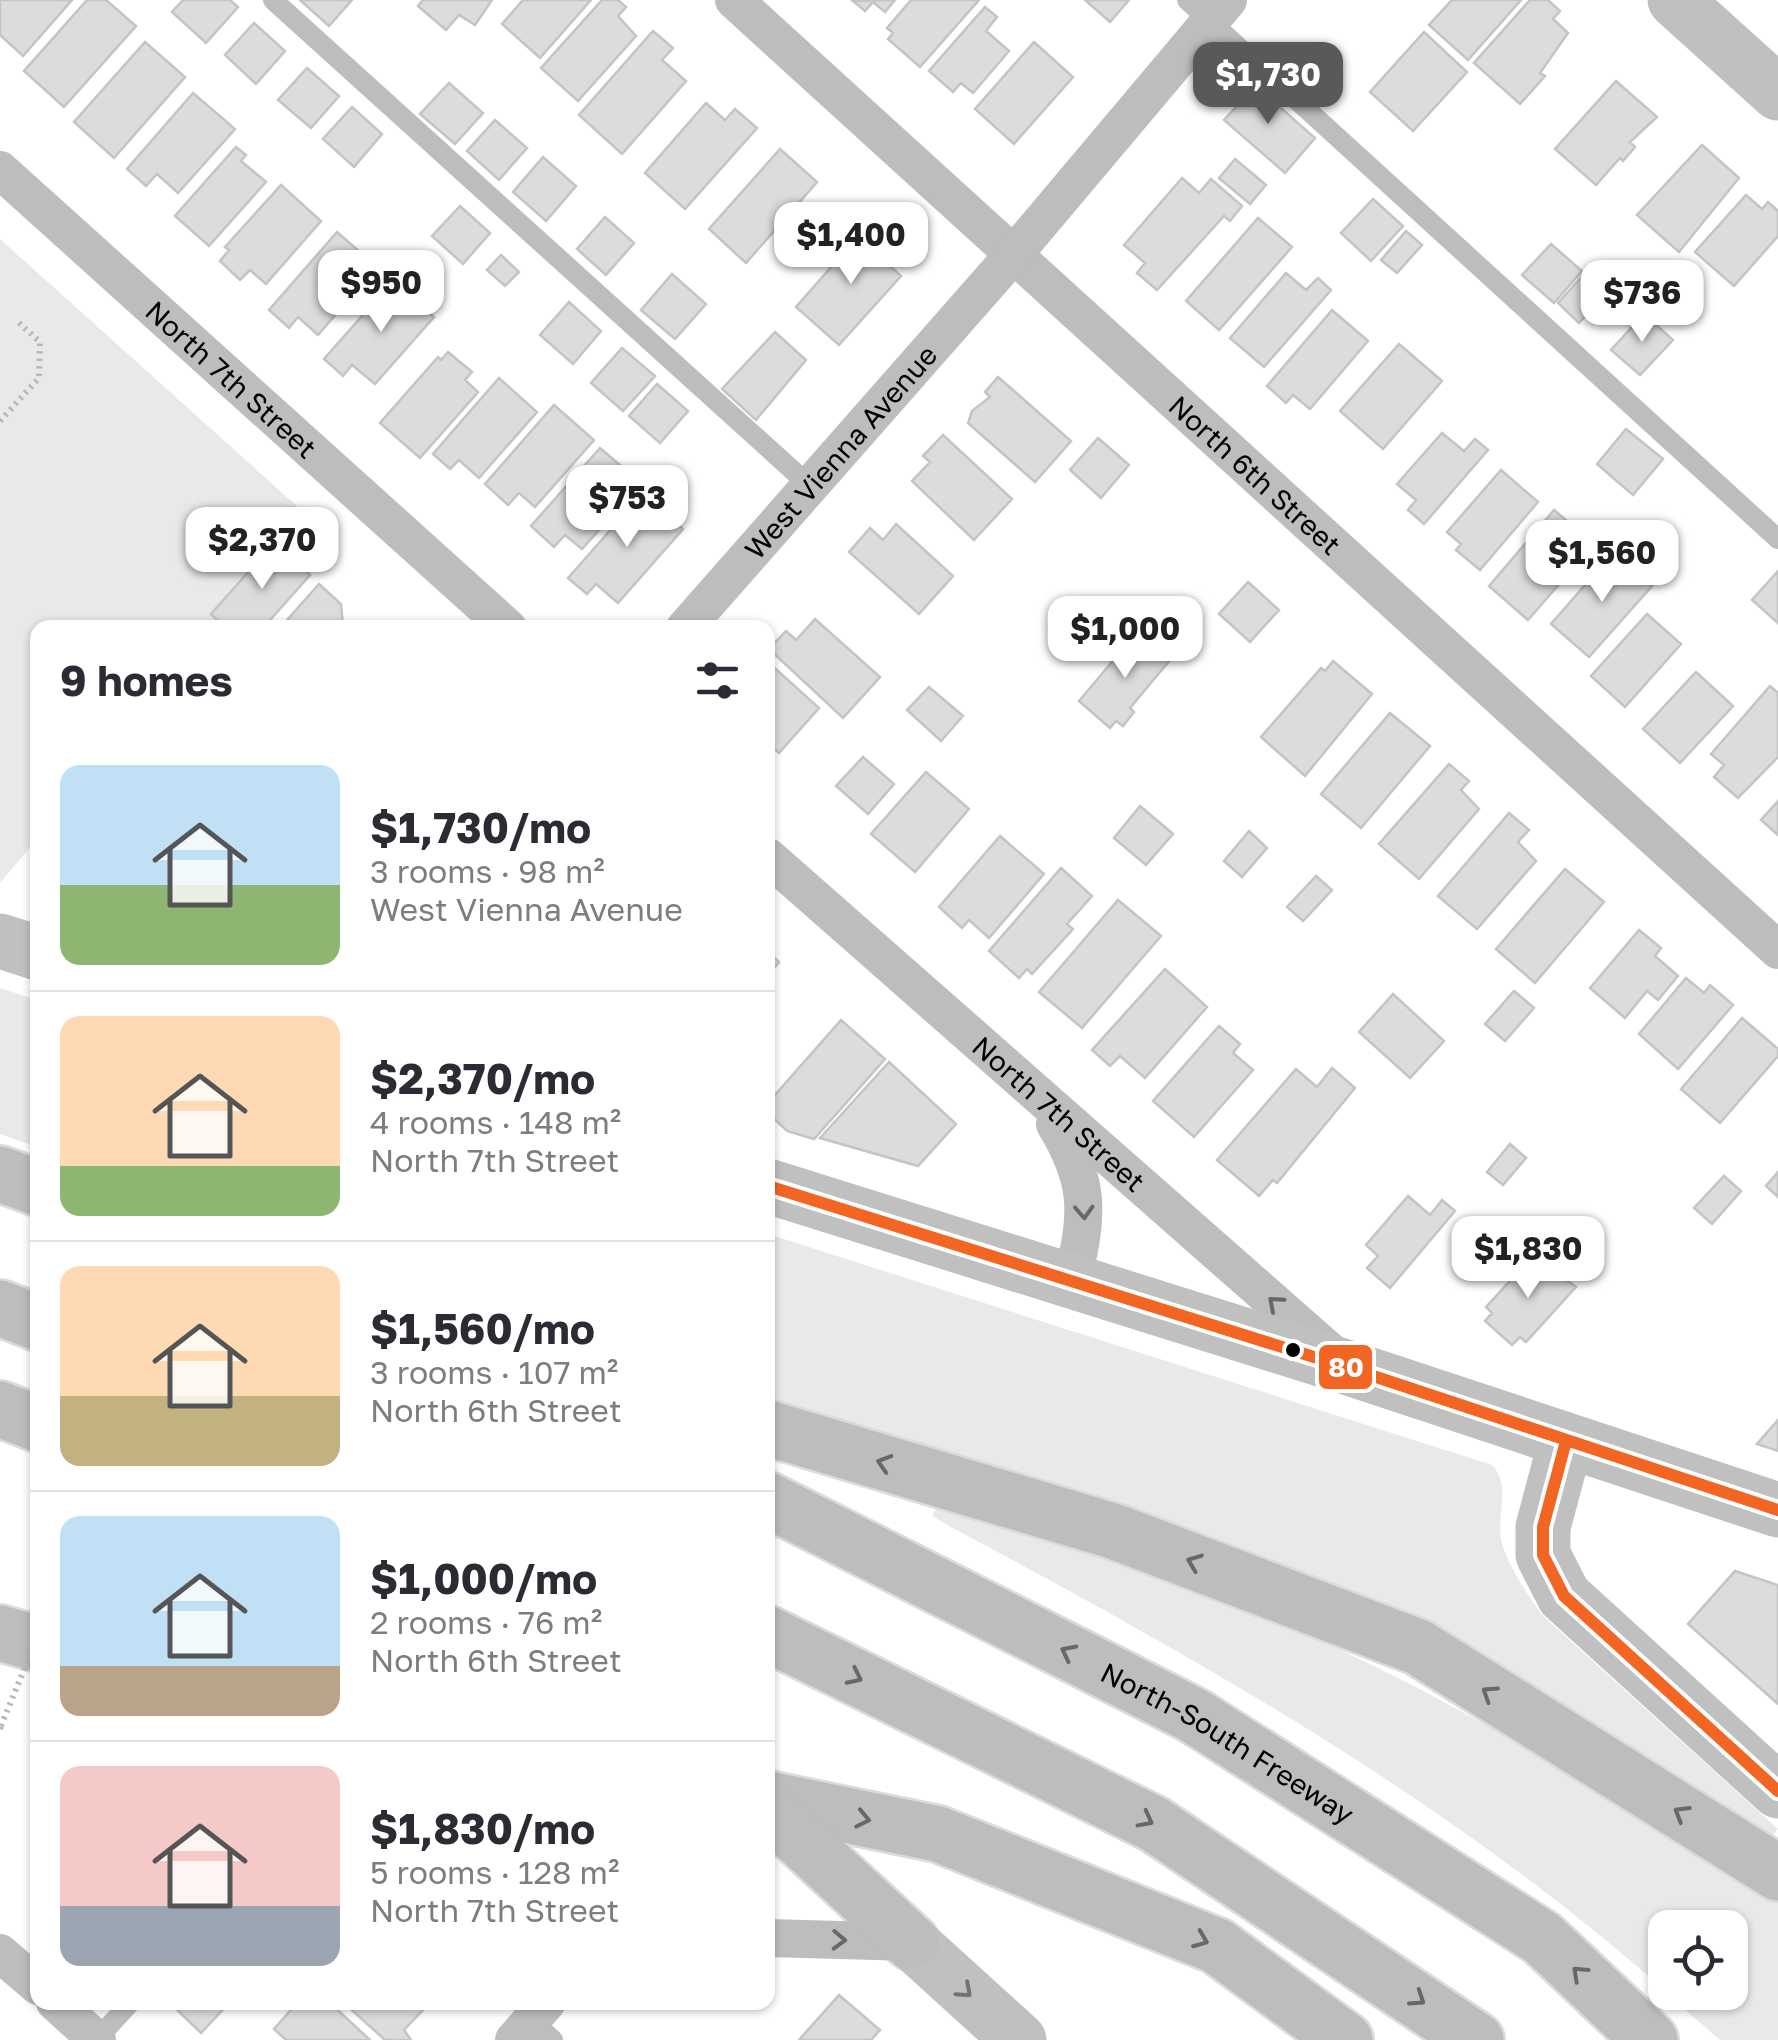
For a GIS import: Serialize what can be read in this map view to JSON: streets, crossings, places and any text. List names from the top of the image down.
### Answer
{
  "streets": {
    "highway": ["North-South Freeway"],
    "street": ["North 7th Street", "West Vienna Avenue", "North 6th Street"]
  },
  "crossings": [
    ["West Vienna Avenue", "North 6th Street"]
  ],
  "lines": ["transit line 80"],
  "page": {
    "price": [
      "$1,730",
      "$1,400",
      "$950",
      "$736",
      "$753",
      "$2,370",
      "$1,560",
      "$1,000",
      "$1,830"
    ],
    "heading": "9 homes",
    "list": [
      {
        "name": "$1,730/mo",
        "note": "3 rooms · 98 m² · West Vienna Avenue"
      },
      {
        "name": "$2,370/mo",
        "note": "4 rooms · 148 m² · North 7th Street"
      },
      {
        "name": "$1,560/mo",
        "note": "3 rooms · 107 m² · North 6th Street"
      },
      {
        "name": "$1,000/mo",
        "note": "2 rooms · 76 m² · North 6th Street"
      },
      {
        "name": "$1,830/mo",
        "note": "5 rooms · 128 m² · North 7th Street"
      }
    ]
  }
}
